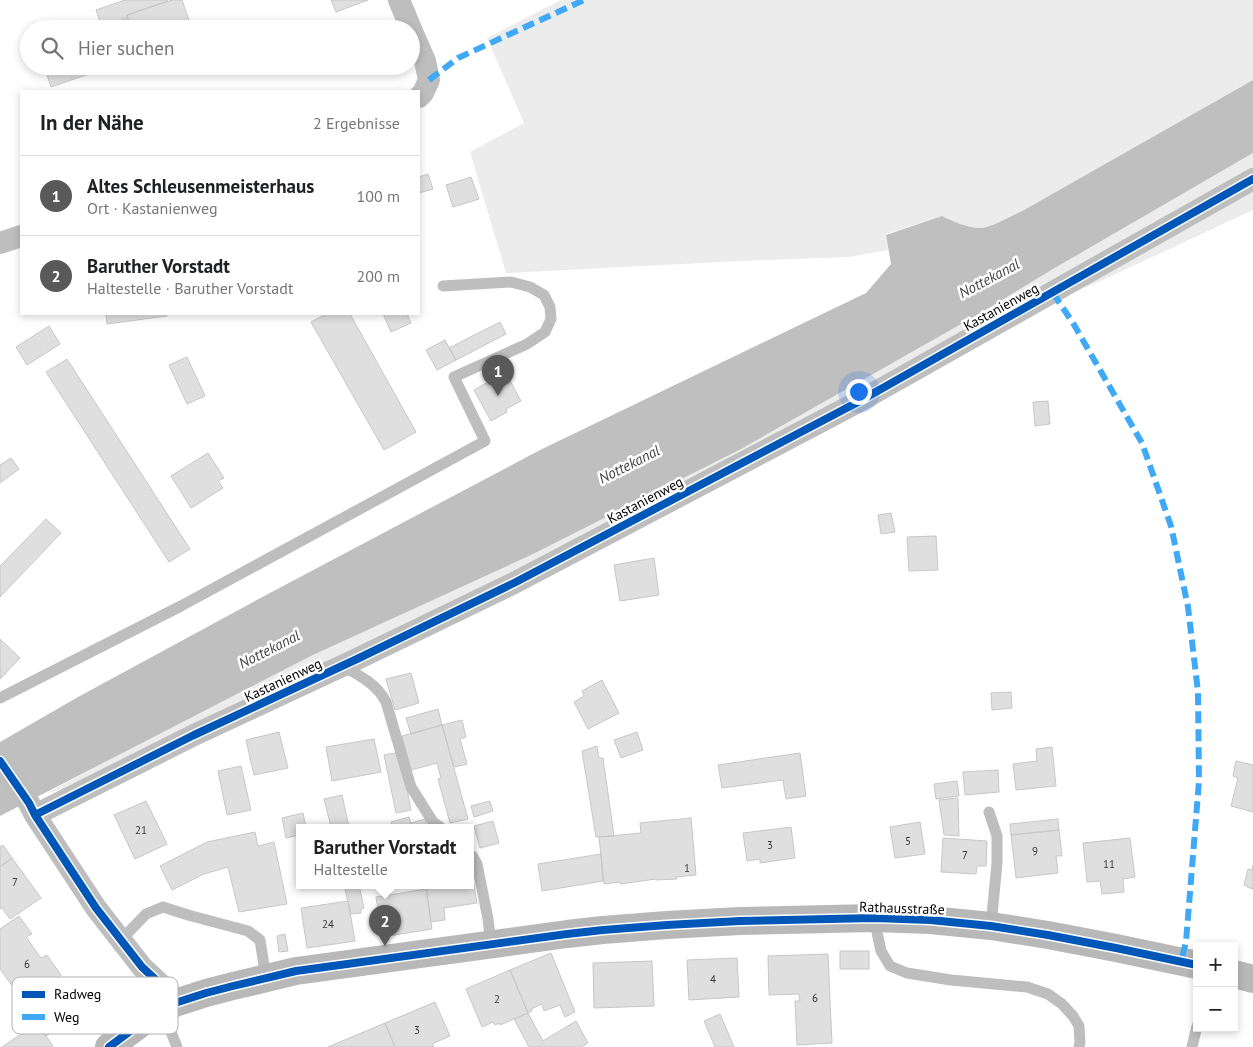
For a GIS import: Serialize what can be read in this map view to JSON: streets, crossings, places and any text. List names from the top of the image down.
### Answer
{
  "streets": {
    "main road": ["Rathausstraße"],
    "street": ["Kastanienweg"]
  },
  "water": ["Nottekanal"],
  "house_numbers": [
    "21",
    "5",
    "3",
    "9",
    "7",
    "11",
    "1",
    "7",
    "24",
    "6",
    "4",
    "6",
    "2",
    "3"
  ],
  "legend": ["Radweg", "Weg"],
  "page": {
    "search": "Hier suchen",
    "heading": ["In der Nähe", "2 Ergebnisse"],
    "list": [
      {
        "mark": "1",
        "name": "Altes Schleusenmeisterhaus",
        "note": "Ort · Kastanienweg",
        "value": "100 m"
      },
      {
        "mark": "2",
        "name": "Baruther Vorstadt",
        "note": "Haltestelle · Baruther Vorstadt",
        "value": "200 m"
      }
    ],
    "pins": ["1", "2"],
    "popup": ["Baruther Vorstadt", "Haltestelle"],
    "map_buttons": ["+", "−"]
  }
}
